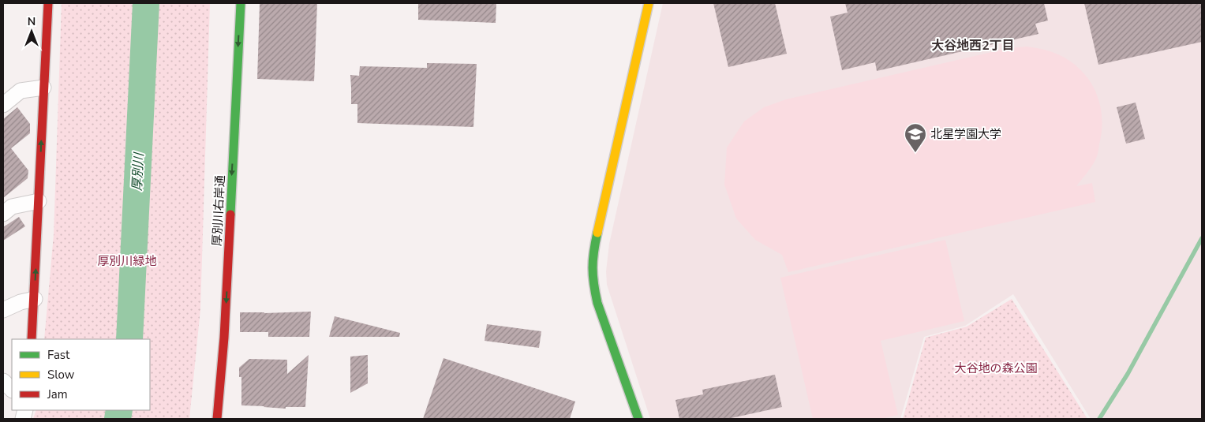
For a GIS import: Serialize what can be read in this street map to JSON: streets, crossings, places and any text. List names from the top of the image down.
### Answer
{
  "streets": {
    "street": ["厚別川右岸通"]
  },
  "one_way": ["厚別川右岸通"],
  "districts": ["大谷地西2丁目"],
  "water": ["厚別川"],
  "parks": ["厚別川緑地", "大谷地の森公園"],
  "places": {
    "school or university": ["北星学園大学"]
  },
  "legend": ["Fast", "Slow", "Jam"],
  "north": "top"
}
